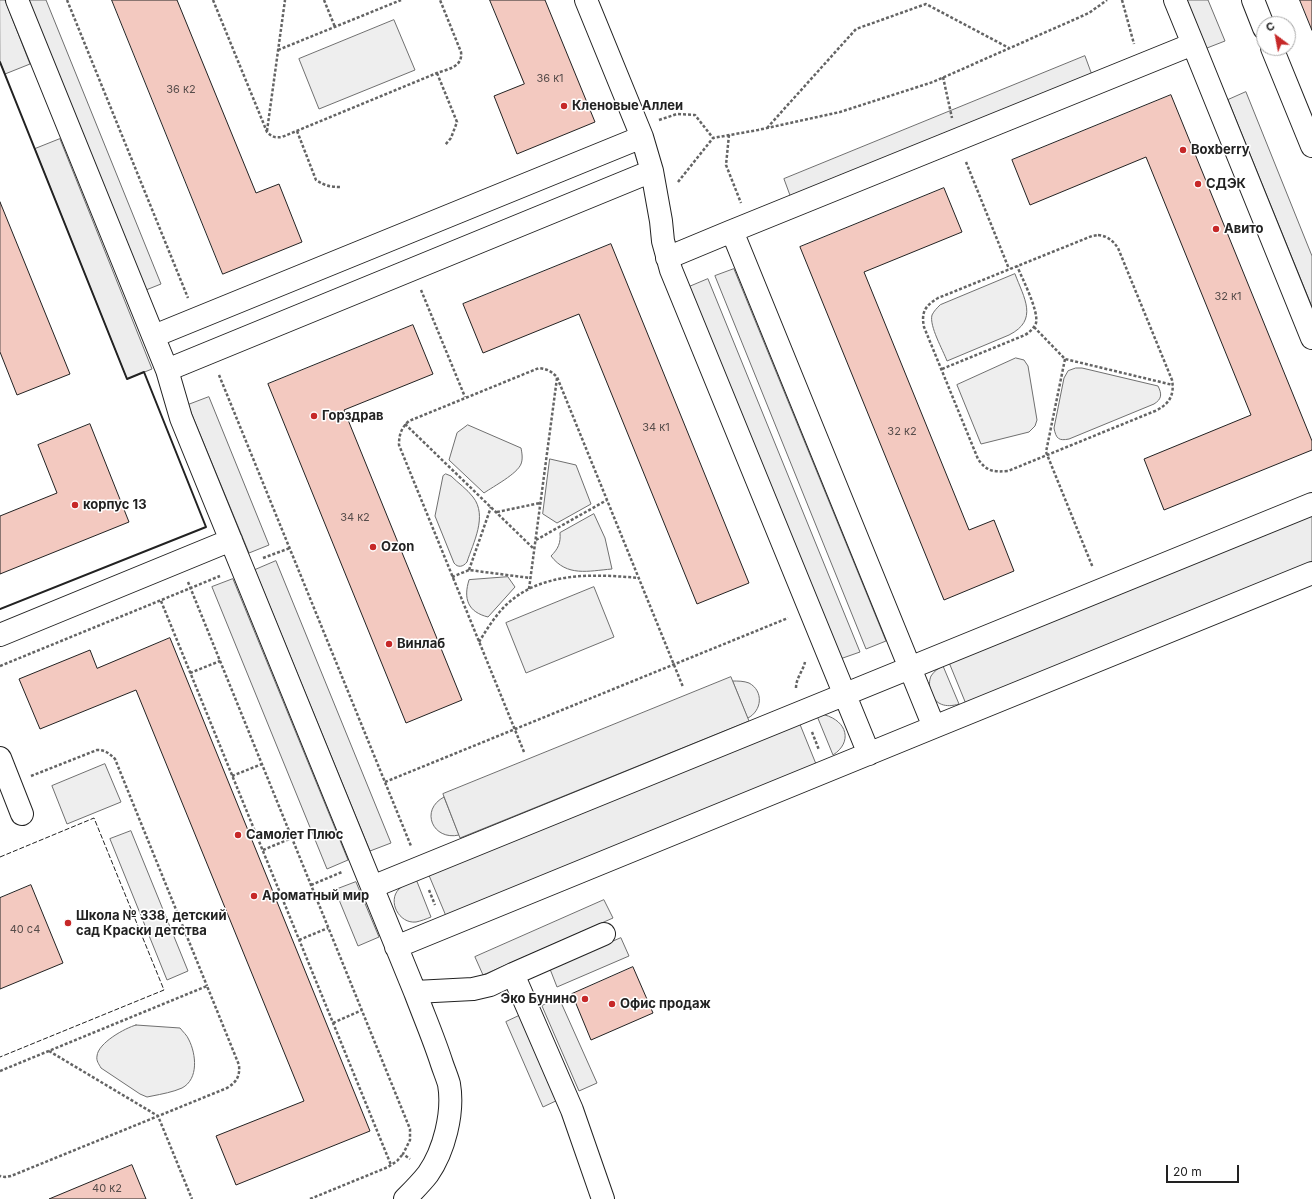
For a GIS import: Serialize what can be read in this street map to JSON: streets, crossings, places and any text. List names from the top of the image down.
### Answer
{
  "places": [
    "Кленовые Аллеи",
    "Boxberry",
    "СДЭК",
    "Авито",
    "Горздрав",
    "корпус 13",
    "Ozon",
    "Винлаб",
    "Самолет Плюс",
    "Ароматный мир",
    "Школа № 338, детский сад Краски детства",
    "Эко Бунино",
    "Офис продаж"
  ],
  "house_numbers": [
    "36 к1",
    "36 к2",
    "32 к1",
    "34 к1",
    "32 к2",
    "34 к2",
    "40 с4",
    "40 к2"
  ],
  "scale_bar": "20 m",
  "north": "top left"
}
